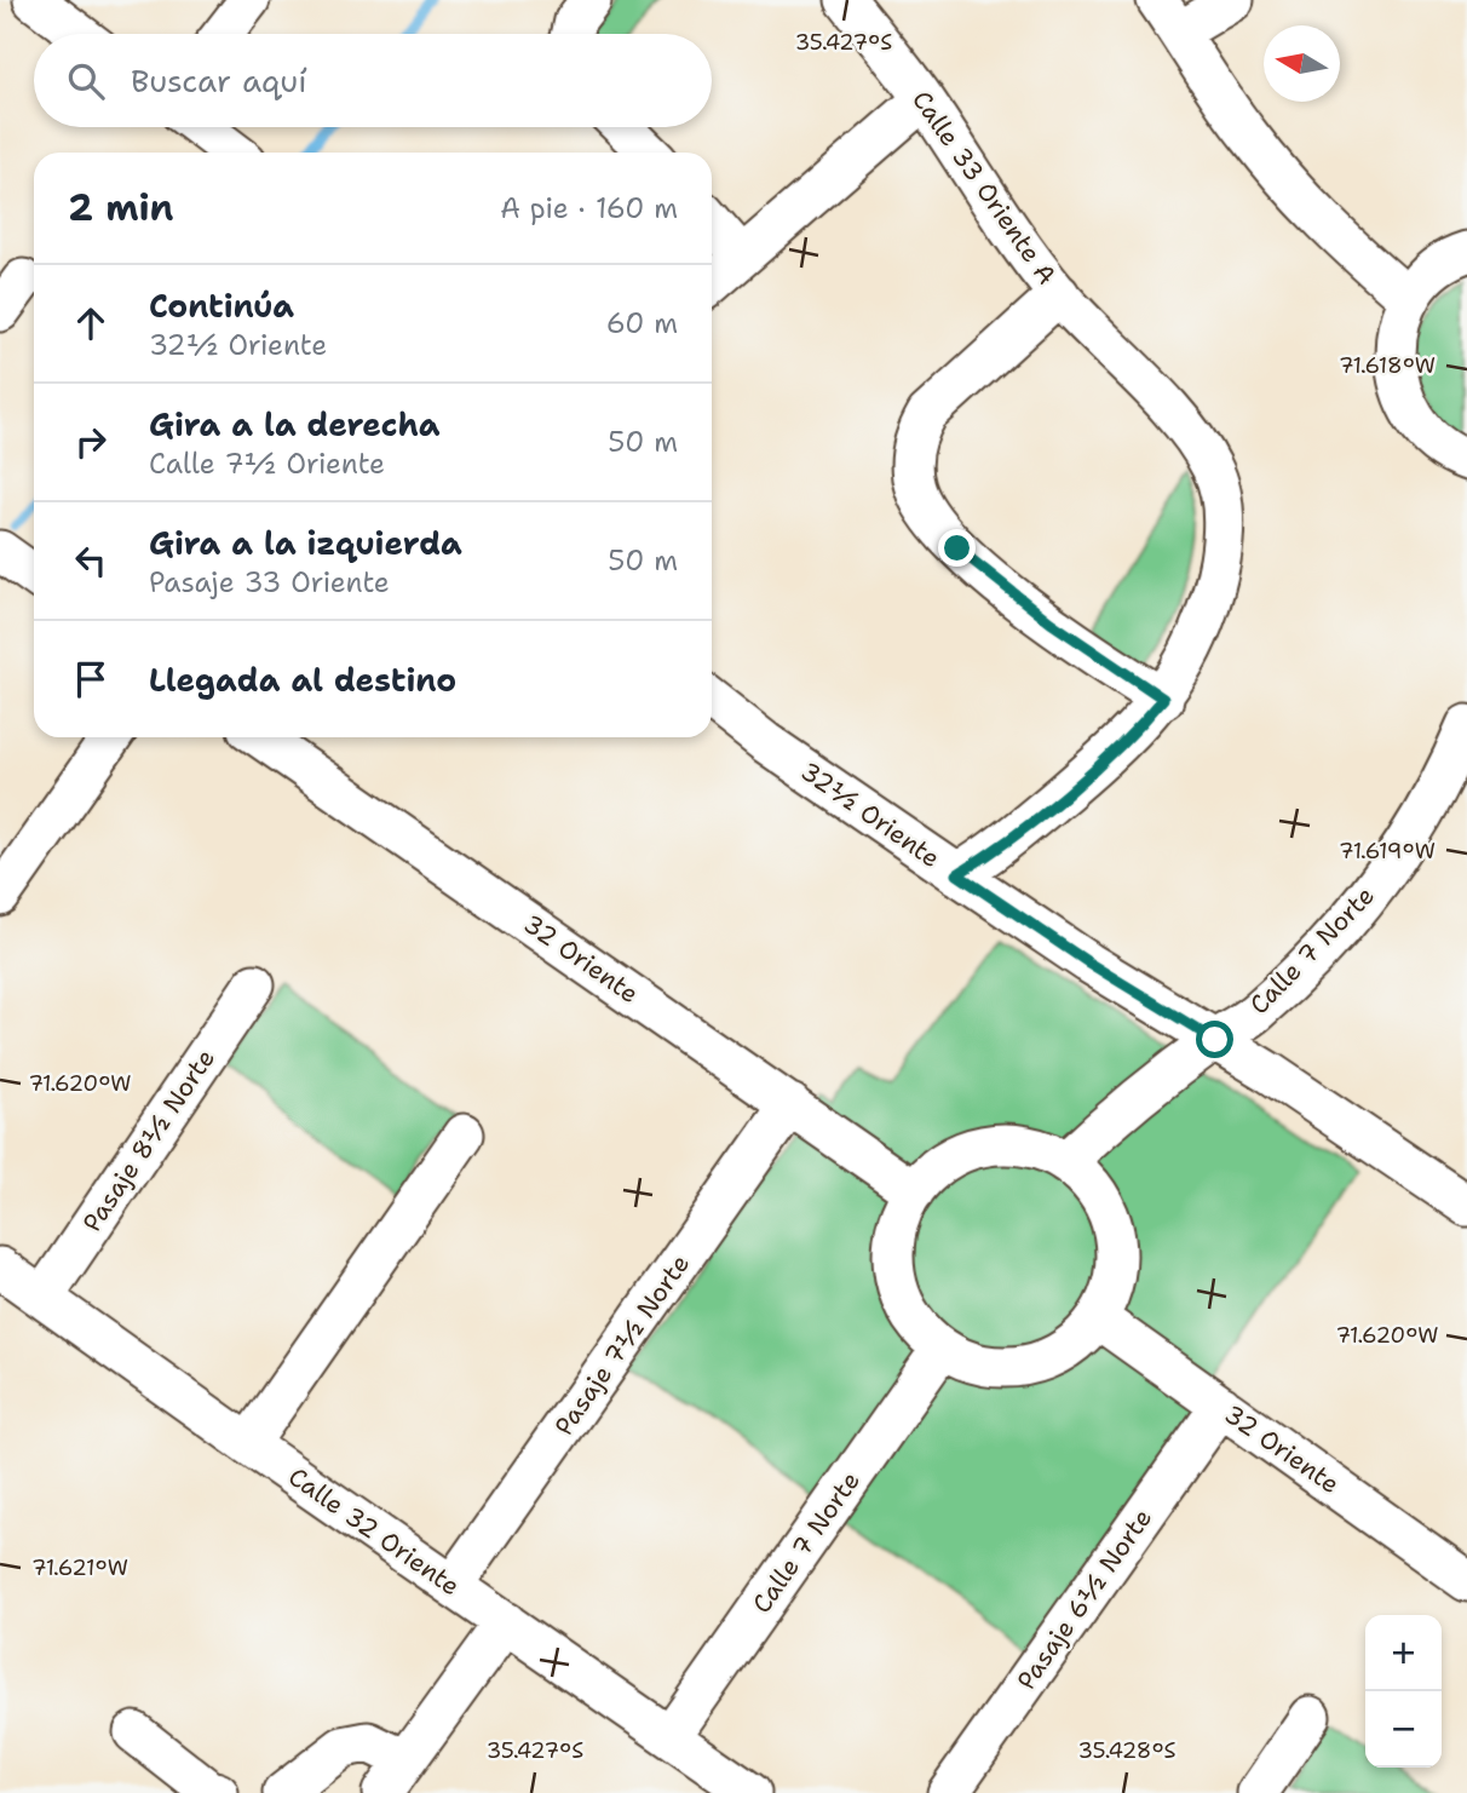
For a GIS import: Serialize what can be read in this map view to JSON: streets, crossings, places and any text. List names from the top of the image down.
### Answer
{
  "streets": {
    "street": [
      "Calle 33 Oriente A",
      "32½ Oriente",
      "Calle 7 Norte",
      "32 Oriente",
      "Pasaje 8½ Norte",
      "Pasaje 7½ Norte",
      "Calle 32 Oriente",
      "Pasaje 6½ Norte"
    ]
  },
  "crossings": [
    ["32½ Oriente", "Calle 7 Norte"],
    ["Calle 7 Norte", "32 Oriente"],
    ["Calle 7 Norte", "Calle 32 Oriente"],
    ["32 Oriente", "Pasaje 7½ Norte"],
    ["32 Oriente", "Pasaje 6½ Norte"],
    ["Pasaje 8½ Norte", "Calle 32 Oriente"],
    ["Pasaje 7½ Norte", "Calle 32 Oriente"]
  ],
  "north": "left",
  "page": {
    "search": "Buscar aquí",
    "heading": ["2 min", "A pie · 160 m"],
    "list": [
      ["Continúa", "32½ Oriente", "60 m"],
      ["Gira a la derecha", "Calle 7½ Oriente", "50 m"],
      ["Gira a la izquierda", "Pasaje 33 Oriente", "50 m"],
      "Llegada al destino"
    ],
    "map_buttons": ["+", "−"]
  },
  "coordinates": [
    "35.427°S",
    "71.618°W",
    "71.619°W",
    "71.620°W",
    "71.621°W",
    "35.428°S"
  ]
}
